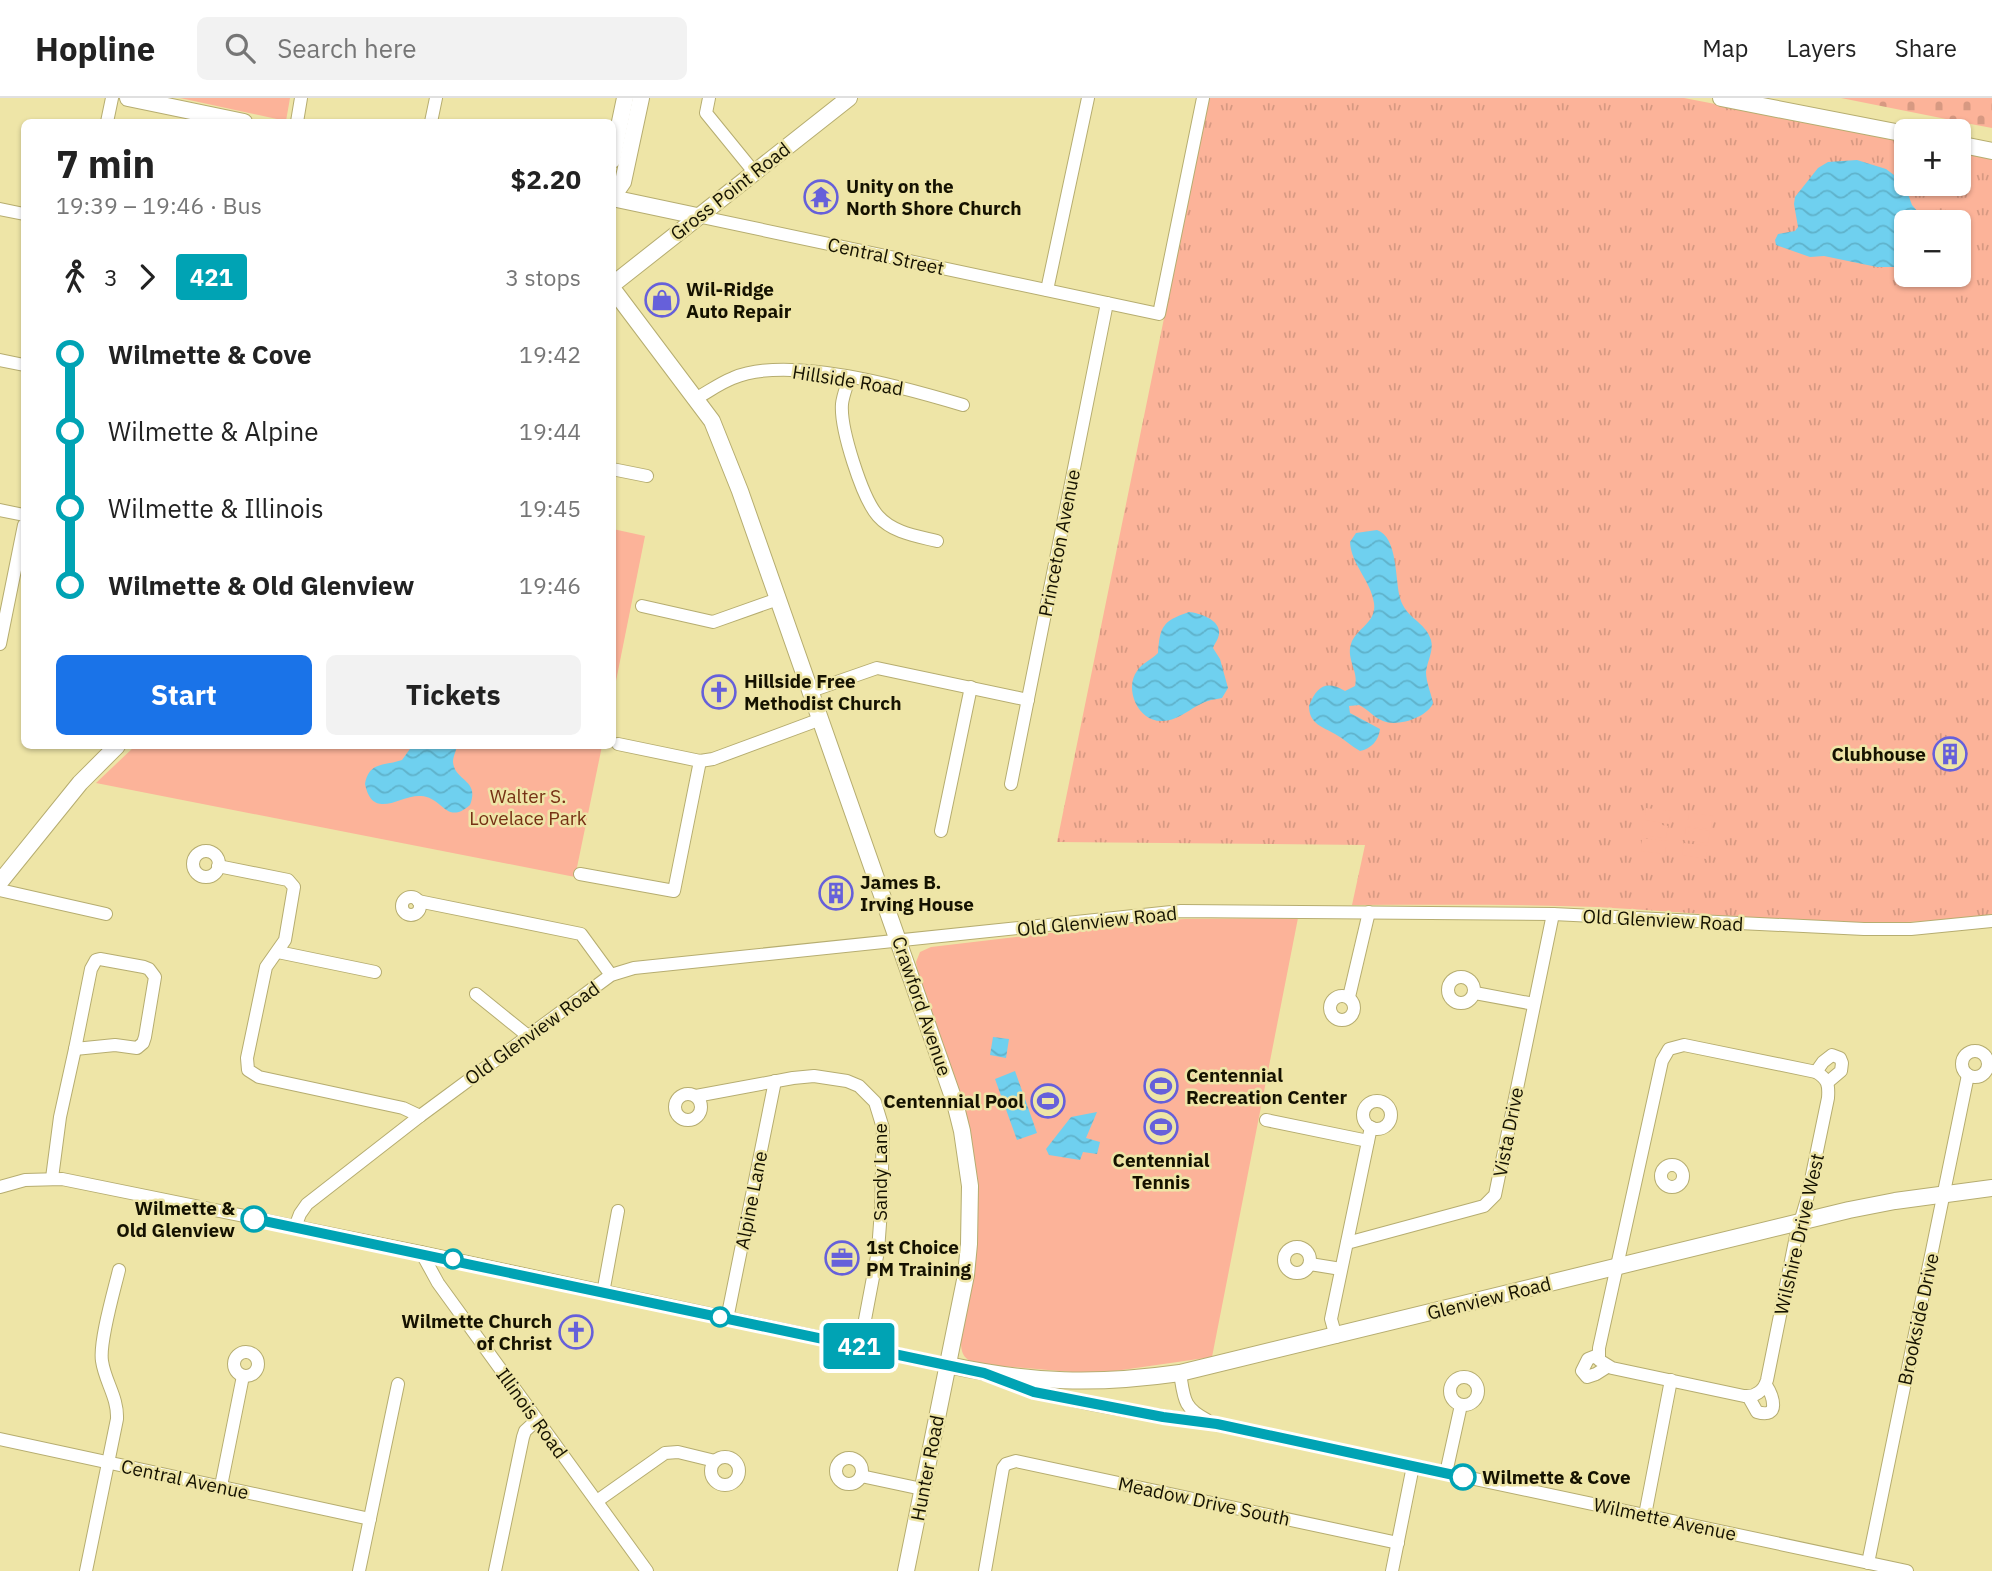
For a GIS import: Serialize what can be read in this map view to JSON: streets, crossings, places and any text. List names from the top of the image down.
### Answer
{
  "streets": {
    "main road": [
      "Gross Point Road",
      "Central Street",
      "Crawford Avenue",
      "Glenview Road",
      "Hunter Road",
      "Wilmette Avenue"
    ],
    "street": [
      "Hillside Road",
      "Princeton Avenue",
      "Old Glenview Road",
      "Vista Drive",
      "Sandy Lane",
      "Alpine Lane",
      "Wilshire Drive West",
      "Brookside Drive",
      "Illinois Road",
      "Central Avenue",
      "Meadow Drive South"
    ]
  },
  "crossings": [
    ["Gross Point Road", "Central Street"],
    ["Central Street", "Princeton Avenue"],
    ["Hillside Road", "Crawford Avenue"],
    ["Old Glenview Road", "Crawford Avenue"],
    ["Old Glenview Road", "Vista Drive"],
    ["Old Glenview Road", "Wilmette Avenue"],
    ["Crawford Avenue", "Hunter Road"],
    ["Crawford Avenue", "Wilmette Avenue"],
    ["Sandy Lane", "Alpine Lane"],
    ["Sandy Lane", "Wilmette Avenue"],
    ["Alpine Lane", "Wilmette Avenue"],
    ["Wilshire Drive West", "Glenview Road"],
    ["Glenview Road", "Brookside Drive"],
    ["Glenview Road", "Wilmette Avenue"],
    ["Brookside Drive", "Wilmette Avenue"],
    ["Illinois Road", "Wilmette Avenue"],
    ["Hunter Road", "Wilmette Avenue"]
  ],
  "parks": ["Walter S. Lovelace Park"],
  "places": {
    "temple": ["Unity on the North Shore Church"],
    "shop": ["Wil-Ridge Auto Repair"],
    "church": ["Hillside Free Methodist Church", "Wilmette Church of Christ"],
    "building": ["Clubhouse", "James B. Irving House"],
    "sports": ["Centennial Recreation Center", "Centennial Pool", "Centennial Tennis"],
    "other": ["Wilmette & Old Glenview", "Wilmette & Cove"],
    "office": ["1st Choice PM Training"]
  },
  "lines": ["bus line 421"],
  "page": {
    "header": "Hopline",
    "search": "Search here",
    "nav": ["Map", "Layers", "Share"],
    "on_map": "421",
    "map_buttons": ["+", "−"],
    "heading": ["7 min", "19:39 – 19:46 · Bus", "$2.20"],
    "legs": ["3", "421", "3 stops"],
    "list": [
      {
        "name": "Wilmette & Cove",
        "value": "19:42"
      },
      {
        "name": "Wilmette & Alpine",
        "value": "19:44"
      },
      {
        "name": "Wilmette & Illinois",
        "value": "19:45"
      },
      {
        "name": "Wilmette & Old Glenview",
        "value": "19:46"
      }
    ],
    "buttons": ["Start", "Tickets"]
  }
}
